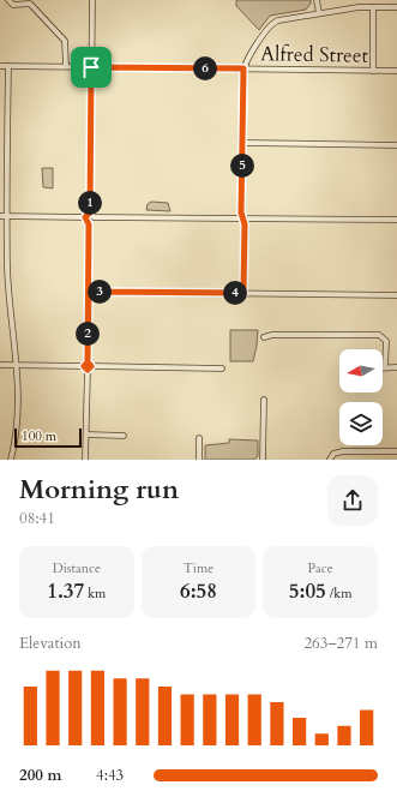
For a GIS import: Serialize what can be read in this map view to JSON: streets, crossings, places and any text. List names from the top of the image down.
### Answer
{
  "streets": {
    "street": ["Alfred Street"]
  },
  "scale_bar": "100 m",
  "north": "left",
  "page": {
    "pins": [
      "6",
      "5",
      "1",
      "3",
      "4",
      "2"
    ],
    "scale": "100 m",
    "heading": ["Morning run", "08:41"],
    "stats": [
      ["Distance", "1.37 km"],
      ["Time", "6:58"],
      ["Pace", "5:05 /km"]
    ],
    "chart": ["Elevation", "263–271 m"],
    "list": [
      {
        "name": "200 m",
        "note": "4:43"
      }
    ]
  }
}
